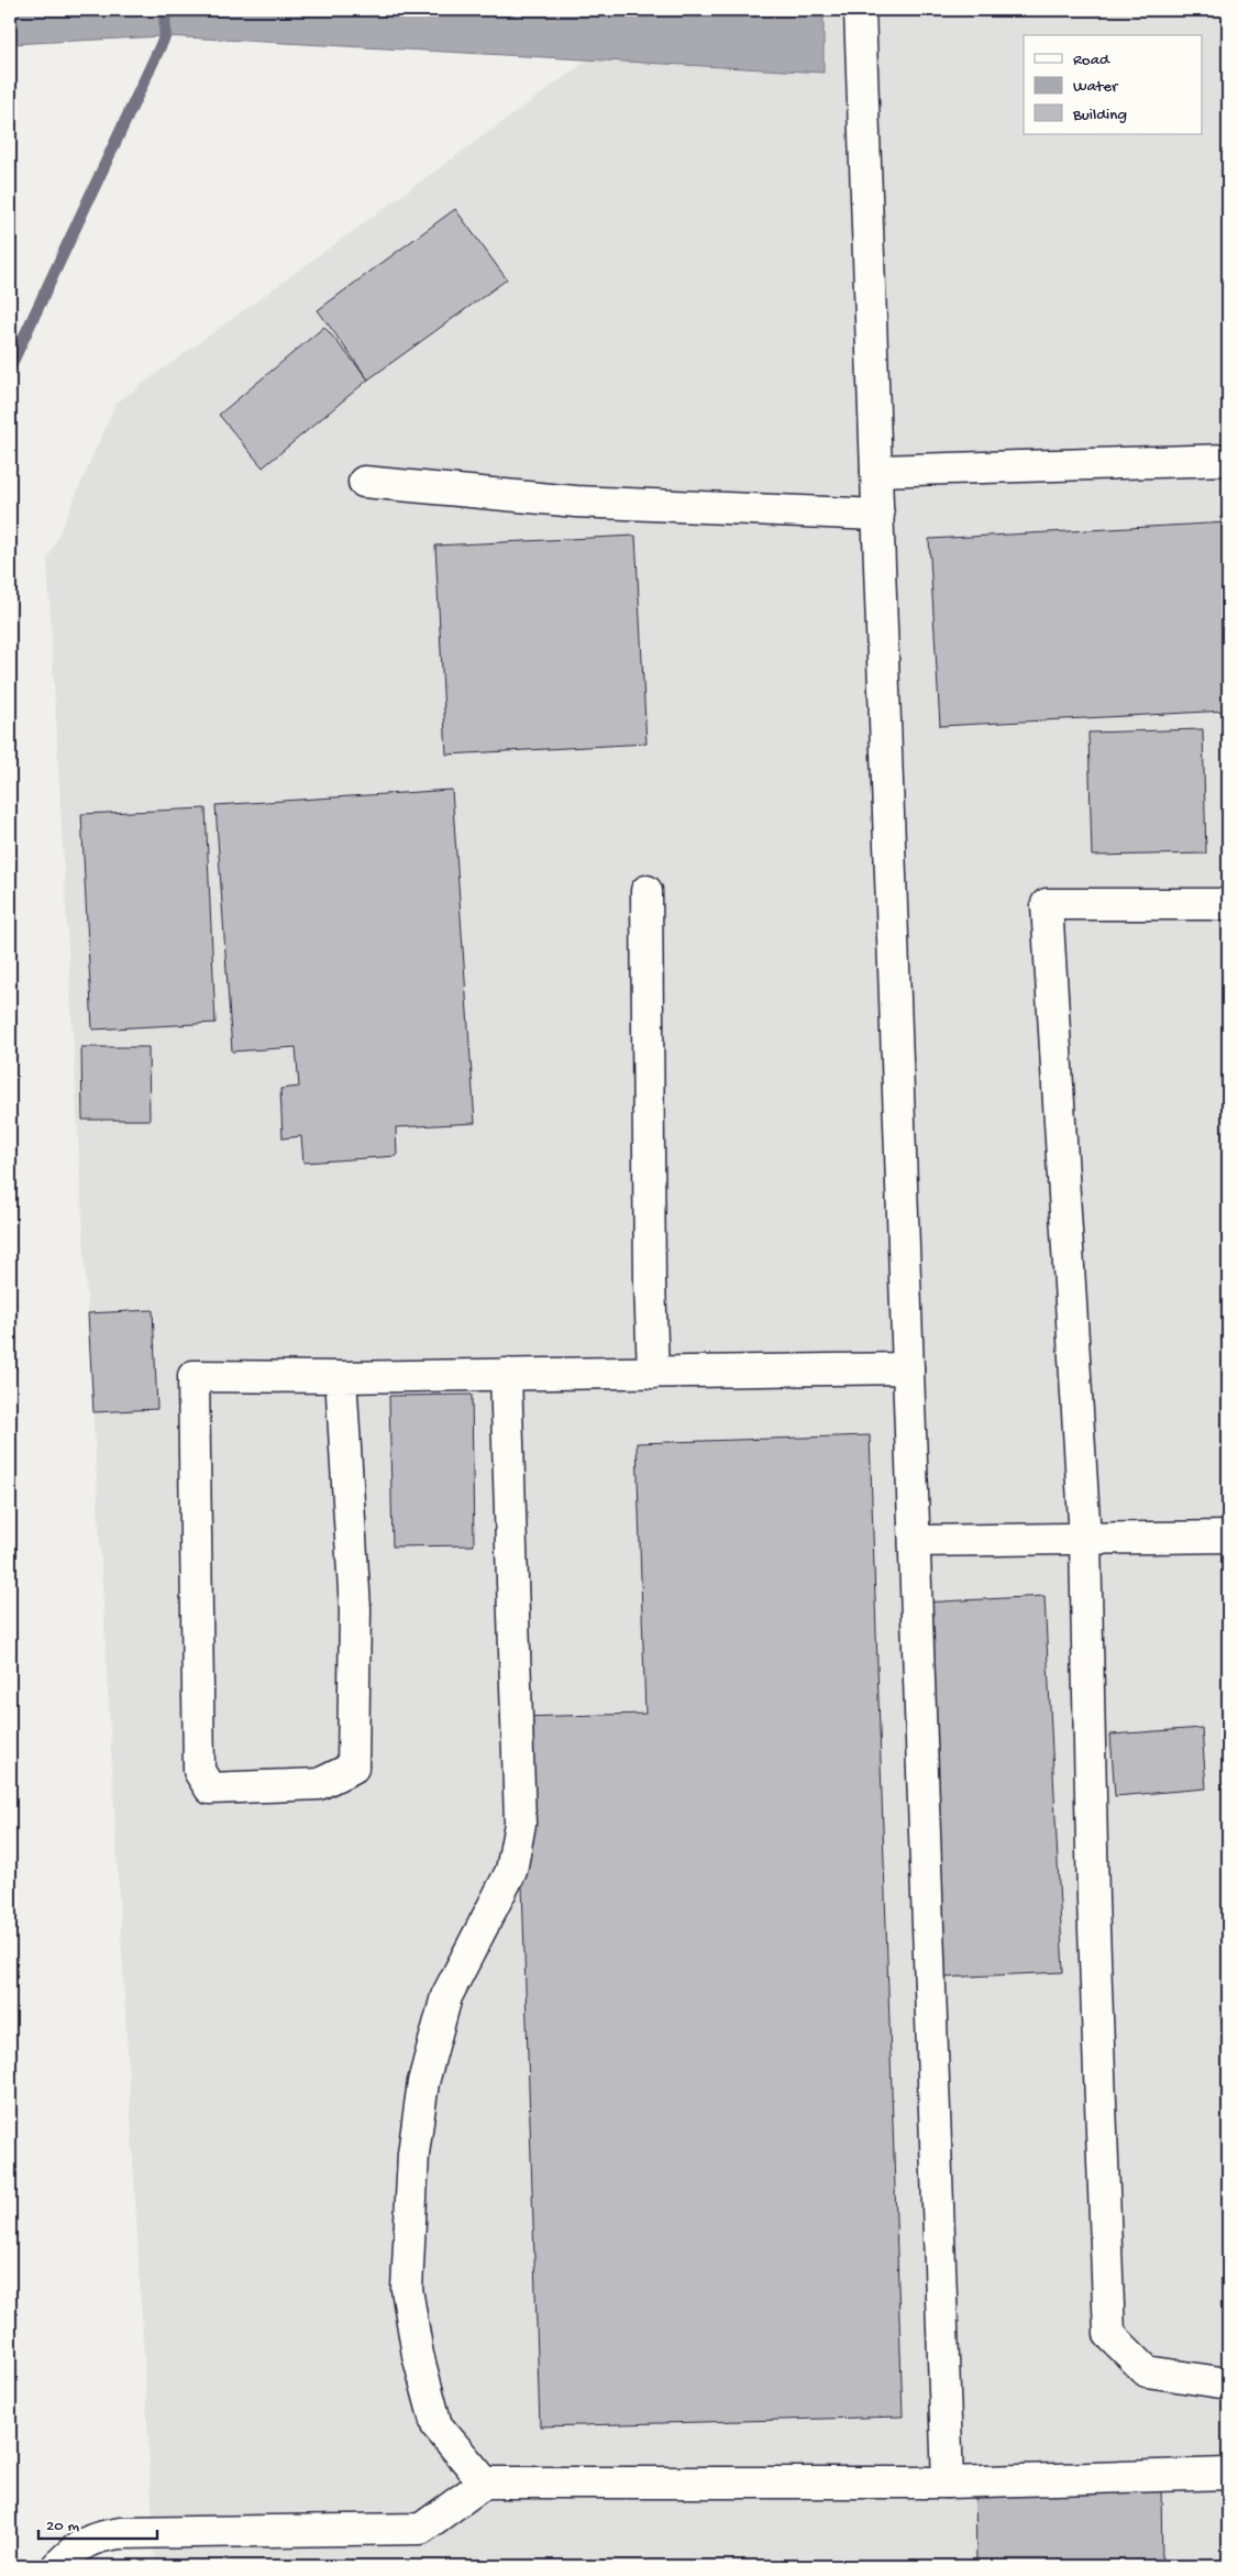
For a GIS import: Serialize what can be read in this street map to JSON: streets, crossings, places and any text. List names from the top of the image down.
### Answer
{
  "legend": ["Road", "Water", "Building"],
  "scale_bar": "20 m"
}
